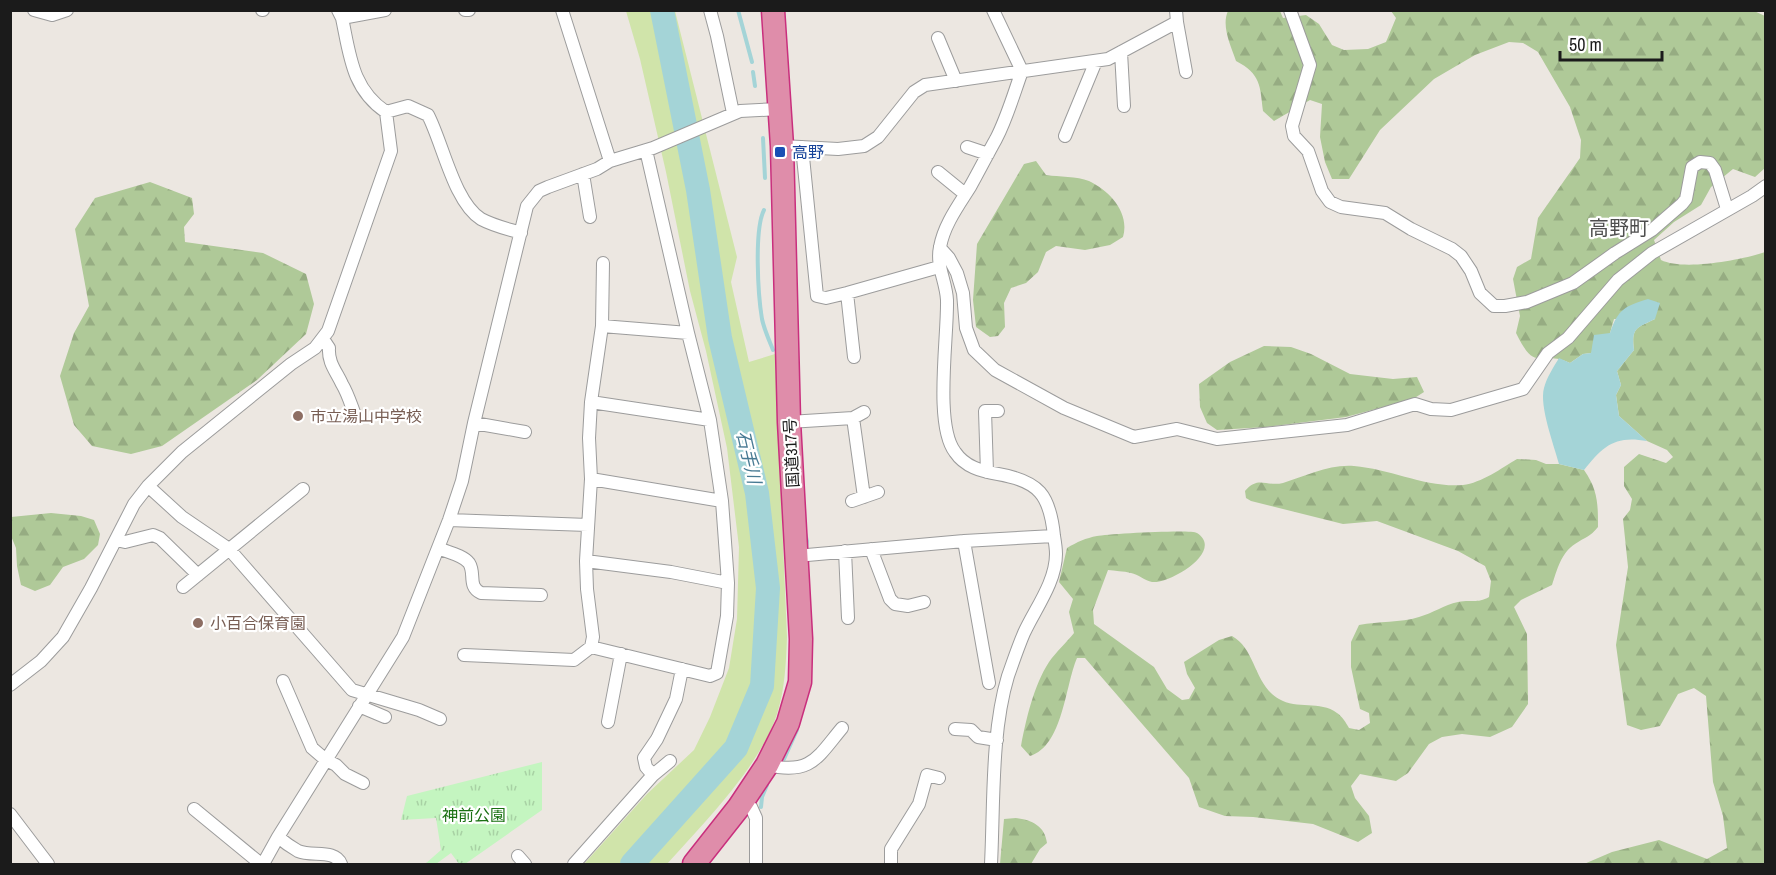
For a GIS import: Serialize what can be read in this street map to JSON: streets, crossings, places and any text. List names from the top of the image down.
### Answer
{
  "streets": {
    "highway": ["国道317号"]
  },
  "districts": ["高野町"],
  "water": ["石手川"],
  "parks": ["神前公園"],
  "places": {
    "transit": ["高野"],
    "other": ["市立湯山中学校", "小百合保育園"]
  },
  "scale_bar": "50 m"
}
